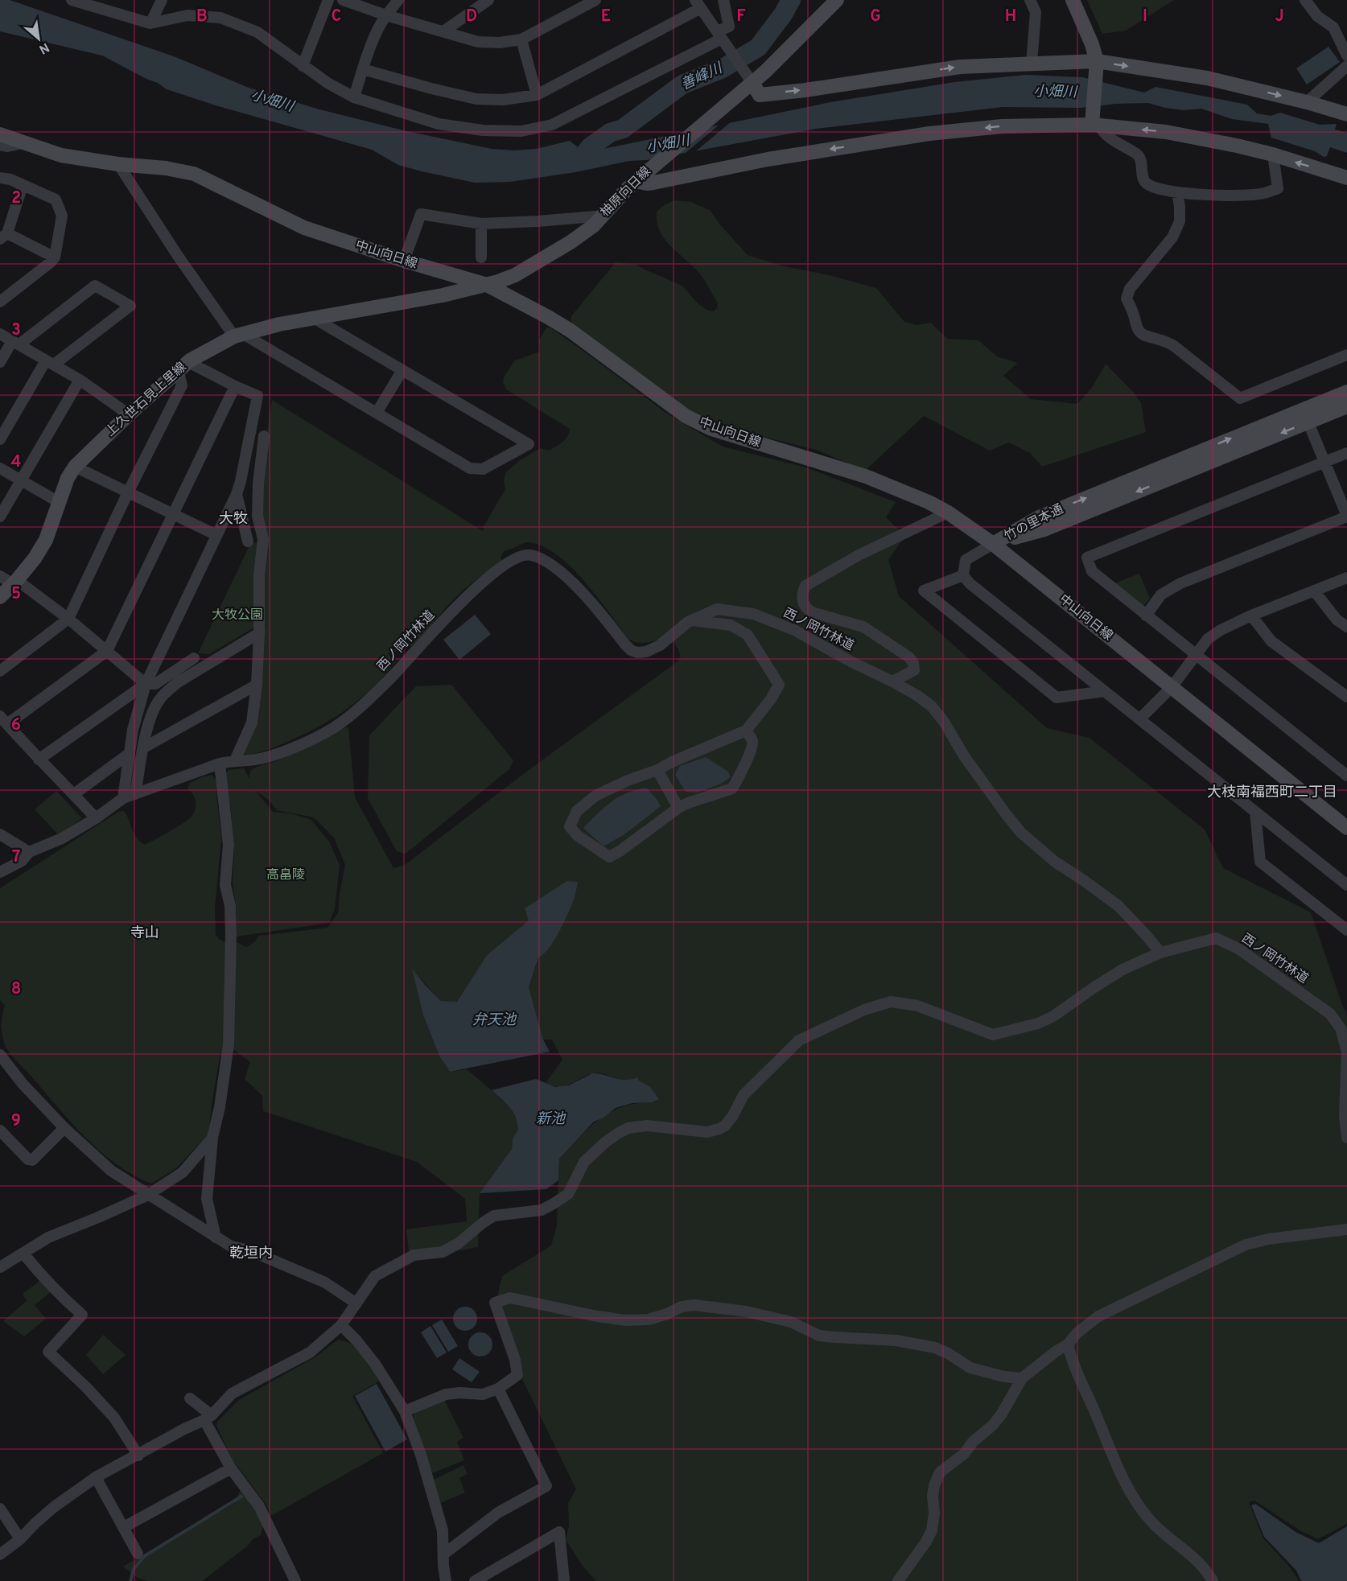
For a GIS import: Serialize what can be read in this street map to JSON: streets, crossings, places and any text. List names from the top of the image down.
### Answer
{
  "streets": {
    "main road": [
      "柚原向日線",
      "中山向日線",
      "上久世石見上里線",
      "竹の里本通"
    ],
    "street": ["西ノ岡竹林道"]
  },
  "crossings": [
    ["柚原向日線", "中山向日線"],
    ["柚原向日線", "上久世石見上里線"],
    ["中山向日線", "上久世石見上里線"],
    ["中山向日線", "竹の里本通"]
  ],
  "districts": [
    "大牧",
    "大枝南福西町二丁目",
    "寺山",
    "乾垣内"
  ],
  "water": [
    "善峰川",
    "小畑川",
    "弁天池",
    "新池"
  ],
  "parks": ["大牧公園", "高畠陵"],
  "north": "bottom right",
  "grid": {
    "columns": [
      "B",
      "C",
      "D",
      "E",
      "F",
      "G",
      "H",
      "I",
      "J"
    ],
    "rows": [
      "2",
      "3",
      "4",
      "5",
      "6",
      "7",
      "8",
      "9"
    ]
  }
}
